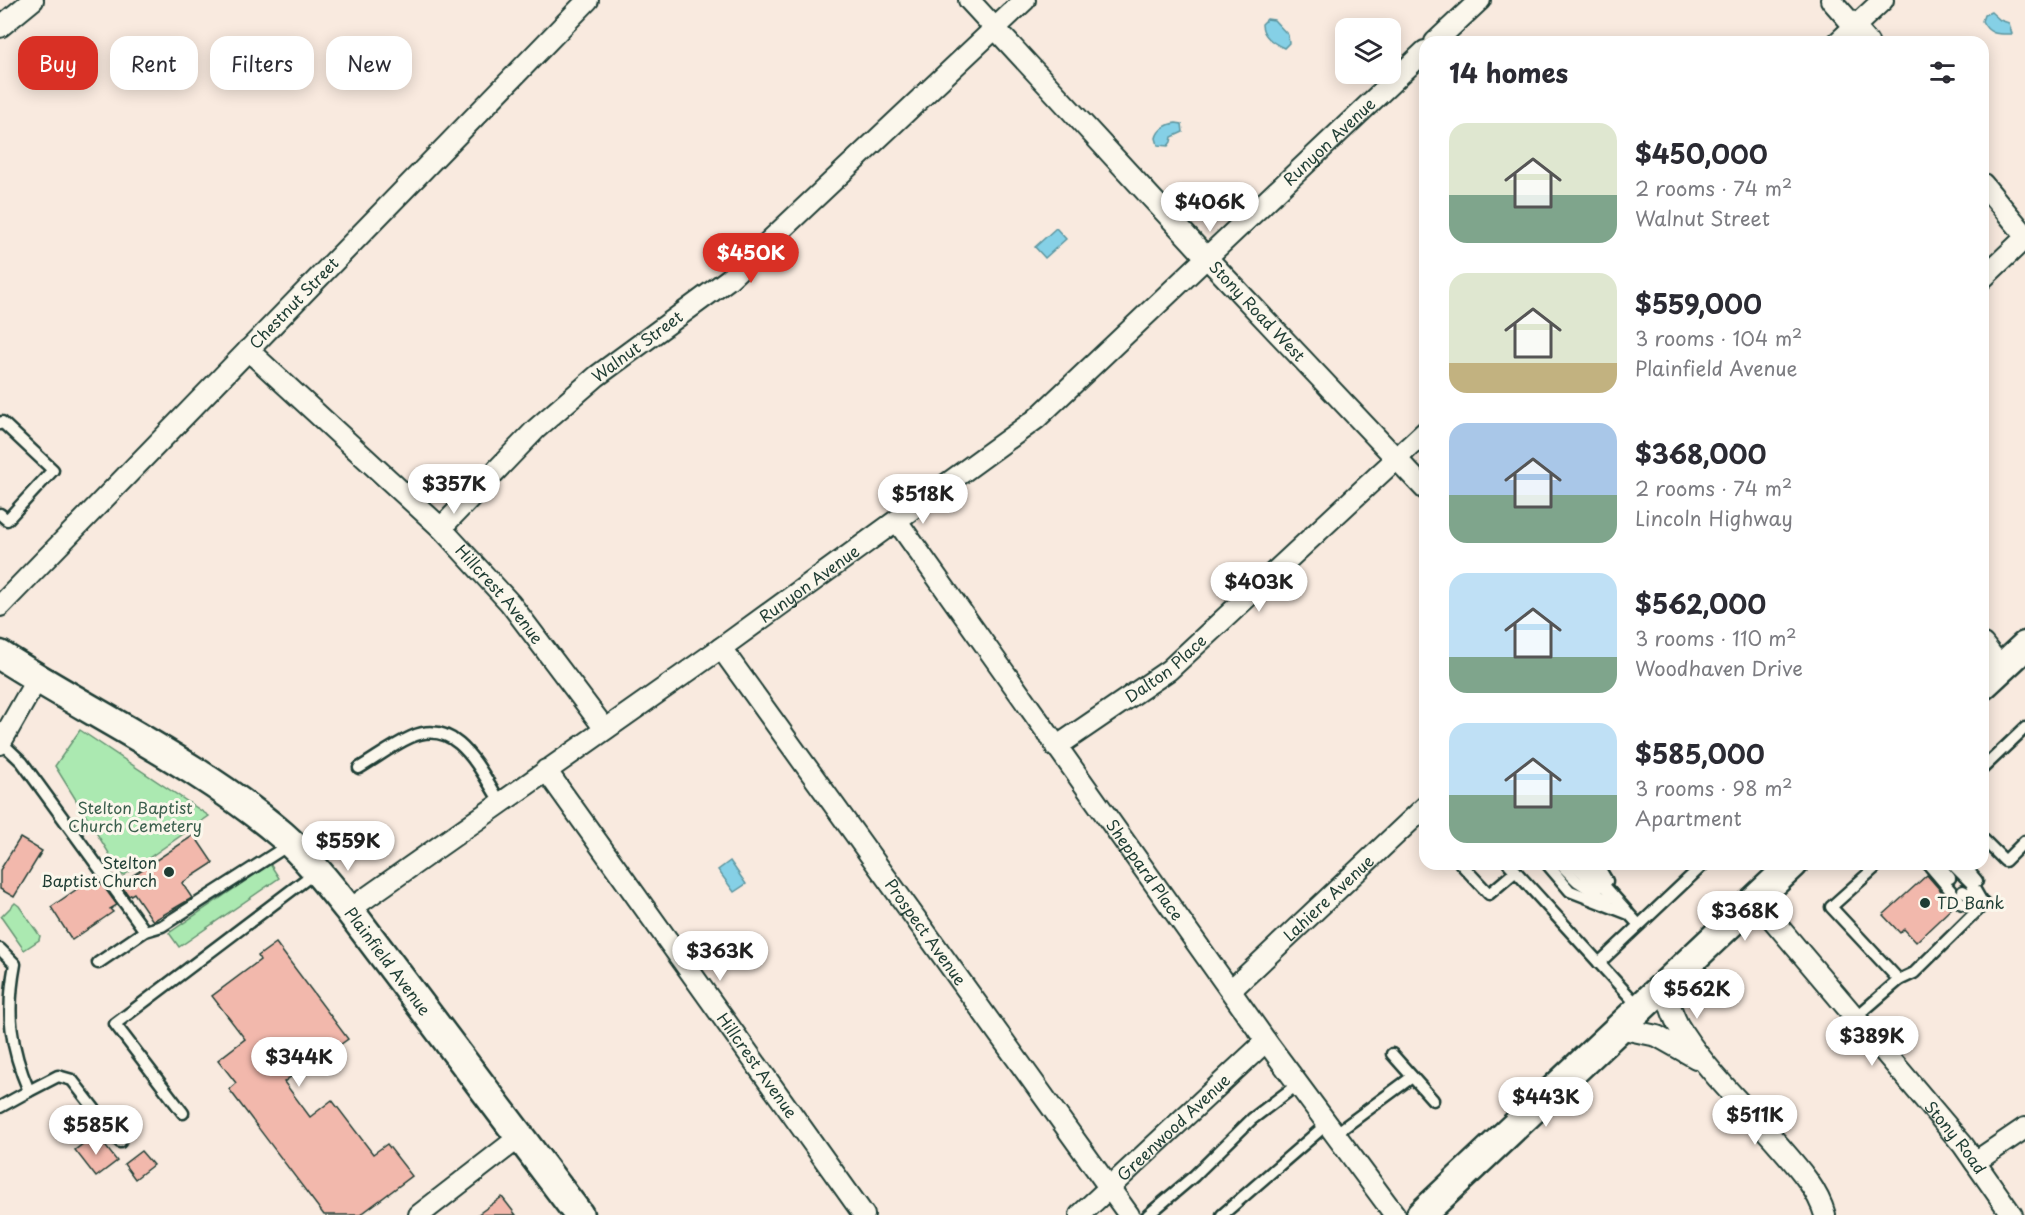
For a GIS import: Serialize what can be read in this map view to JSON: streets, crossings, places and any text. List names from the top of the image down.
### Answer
{
  "streets": {
    "main road": ["Plainfield Avenue"],
    "street": [
      "Runyon Avenue",
      "Chestnut Street",
      "Stony Road West",
      "Walnut Street",
      "Hillcrest Avenue",
      "Dalton Place",
      "Sheppard Place",
      "Lahiere Avenue",
      "Prospect Avenue",
      "Greenwood Avenue",
      "Stony Road"
    ]
  },
  "crossings": [
    ["Runyon Avenue", "Stony Road West"],
    ["Runyon Avenue", "Hillcrest Avenue"],
    ["Runyon Avenue", "Sheppard Place"],
    ["Runyon Avenue", "Prospect Avenue"],
    ["Runyon Avenue", "Plainfield Avenue"],
    ["Chestnut Street", "Hillcrest Avenue"],
    ["Stony Road West", "Walnut Street"],
    ["Stony Road West", "Dalton Place"],
    ["Walnut Street", "Hillcrest Avenue"],
    ["Dalton Place", "Sheppard Place"],
    ["Sheppard Place", "Lahiere Avenue"],
    ["Sheppard Place", "Greenwood Avenue"],
    ["Prospect Avenue", "Greenwood Avenue"]
  ],
  "parks": ["Stelton Baptist Church Cemetery"],
  "places": ["Stelton Baptist Church", "TD Bank"],
  "page": {
    "chip": [
      "Buy",
      "Rent",
      "Filters",
      "New"
    ],
    "heading": "14 homes",
    "list": [
      {
        "name": "$450,000",
        "note": "2 rooms · 74 m² · Walnut Street"
      },
      {
        "name": "$559,000",
        "note": "3 rooms · 104 m² · Plainfield Avenue"
      },
      {
        "name": "$368,000",
        "note": "2 rooms · 74 m² · Lincoln Highway"
      },
      {
        "name": "$562,000",
        "note": "3 rooms · 110 m² · Woodhaven Drive"
      },
      {
        "name": "$585,000",
        "note": "3 rooms · 98 m² · Apartment"
      }
    ],
    "price": [
      "$406K",
      "$450K",
      "$357K",
      "$518K",
      "$403K",
      "$559K",
      "$368K",
      "$363K",
      "$562K",
      "$389K",
      "$344K",
      "$443K",
      "$511K",
      "$585K"
    ]
  }
}
